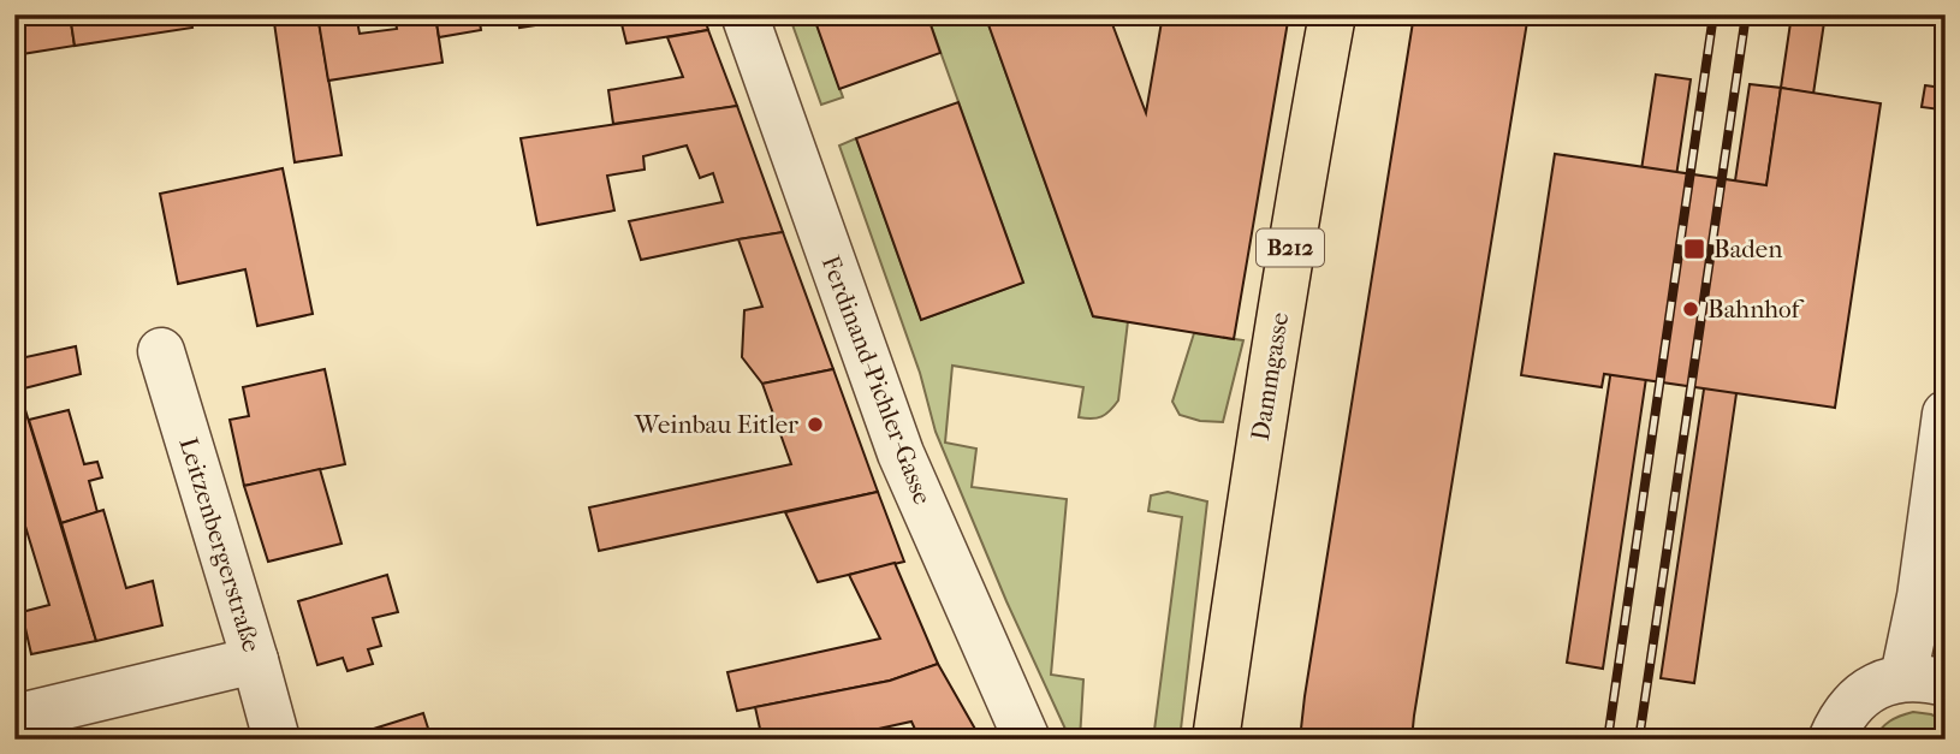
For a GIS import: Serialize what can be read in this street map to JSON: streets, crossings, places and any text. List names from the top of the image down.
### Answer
{
  "streets": {
    "main road": ["B212", "Dammgasse"],
    "street": ["Ferdinand-Pichler-Gasse", "Leitzenbergerstraße"]
  },
  "places": {
    "transit": ["Baden"],
    "other": ["Bahnhof", "Weinbau Eitler"]
  }
}
